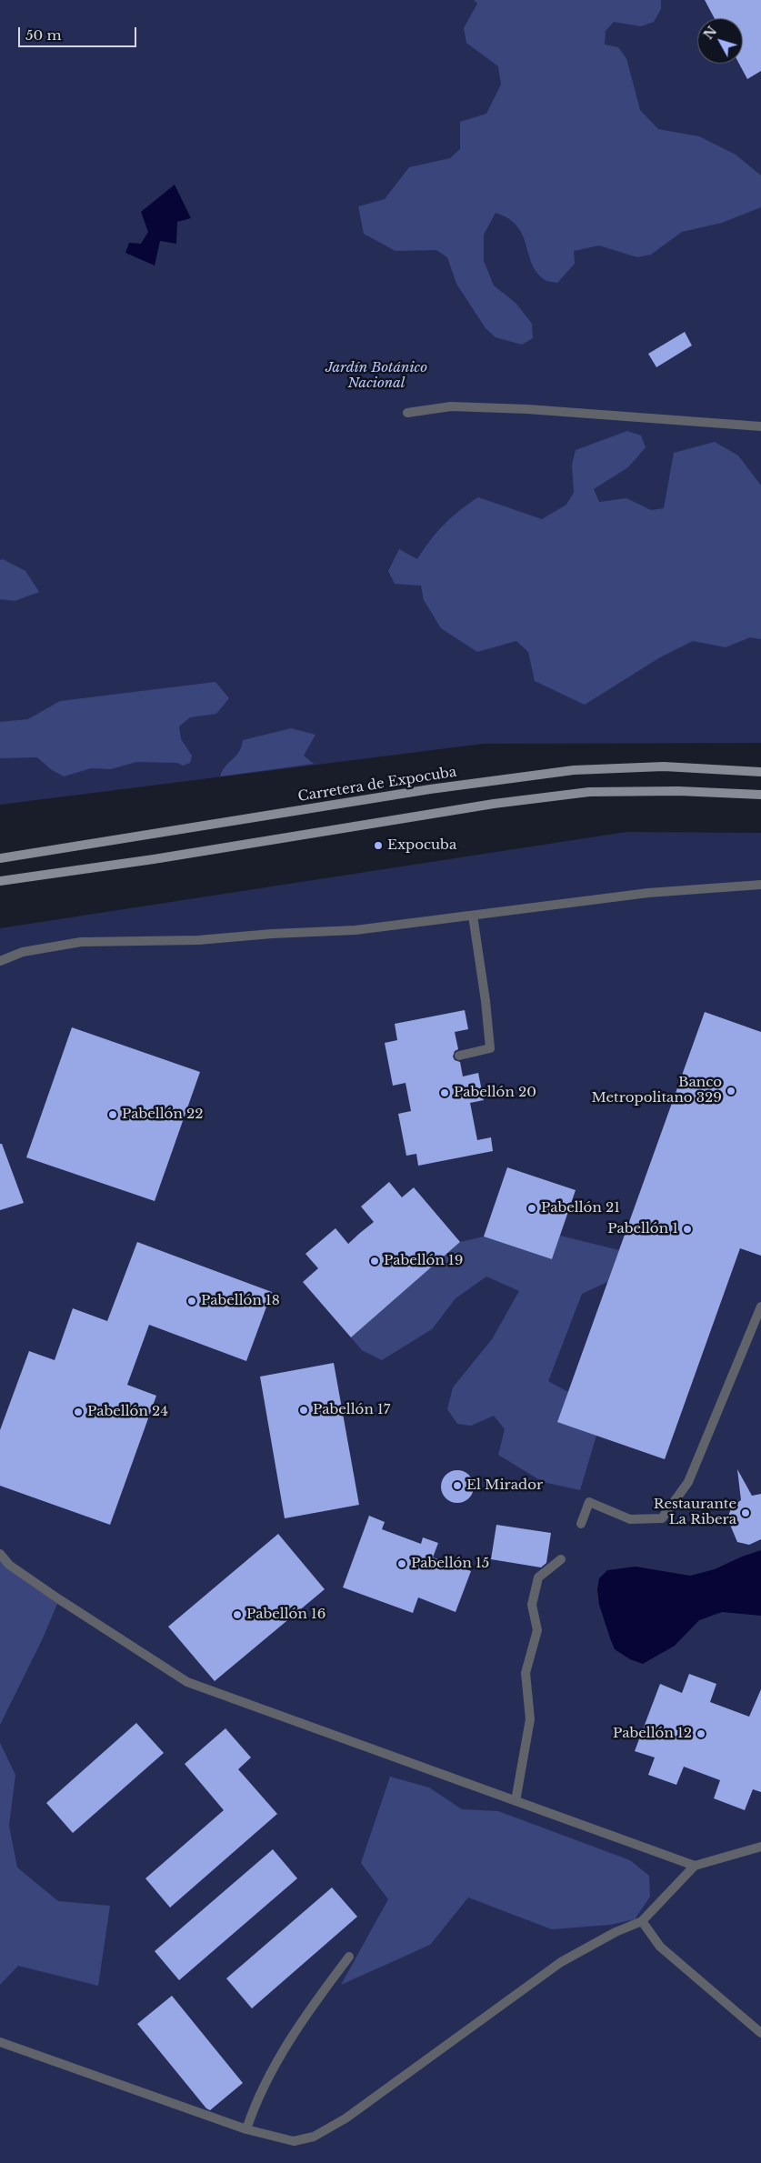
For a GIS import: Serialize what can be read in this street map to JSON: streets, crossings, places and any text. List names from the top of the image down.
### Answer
{
  "streets": {
    "main road": ["Carretera de Expocuba"]
  },
  "parks": ["Jardín Botánico Nacional"],
  "places": [
    "Expocuba",
    "Banco Metropolitano 329",
    "Pabellón 20",
    "Pabellón 22",
    "Pabellón 21",
    "Pabellón 1",
    "Pabellón 19",
    "Pabellón 18",
    "Pabellón 17",
    "Pabellón 24",
    "El Mirador",
    "Restaurante La Ribera",
    "Pabellón 15",
    "Pabellón 16",
    "Pabellón 12"
  ],
  "scale_bar": "50 m",
  "north": "top left"
}
